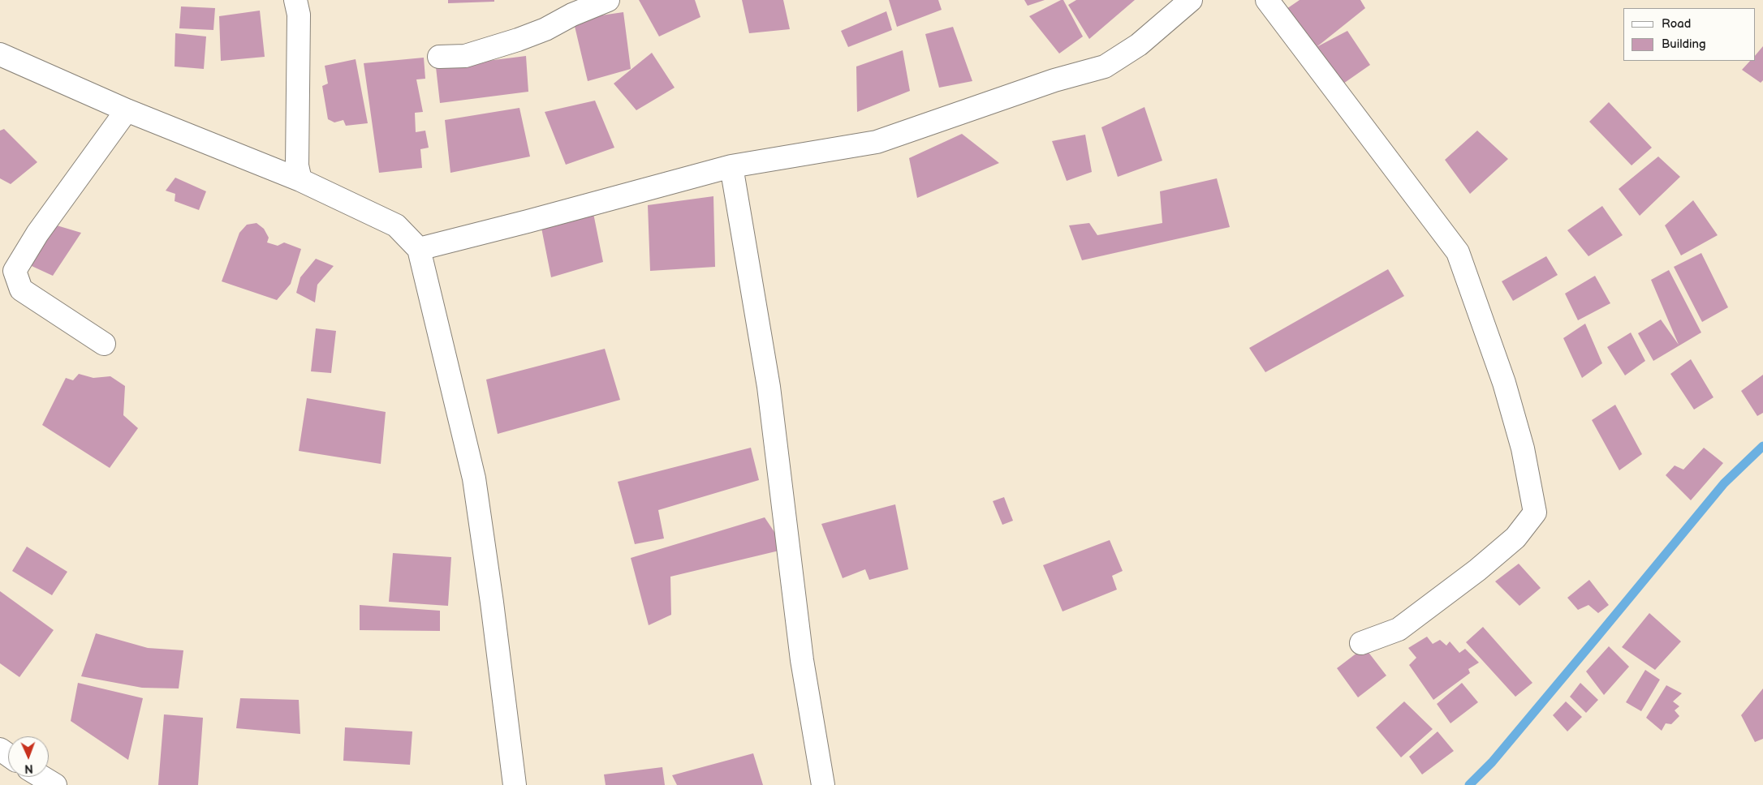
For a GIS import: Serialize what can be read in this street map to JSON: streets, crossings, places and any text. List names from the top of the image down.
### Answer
{
  "legend": ["Road", "Building"],
  "north": "bottom"
}
